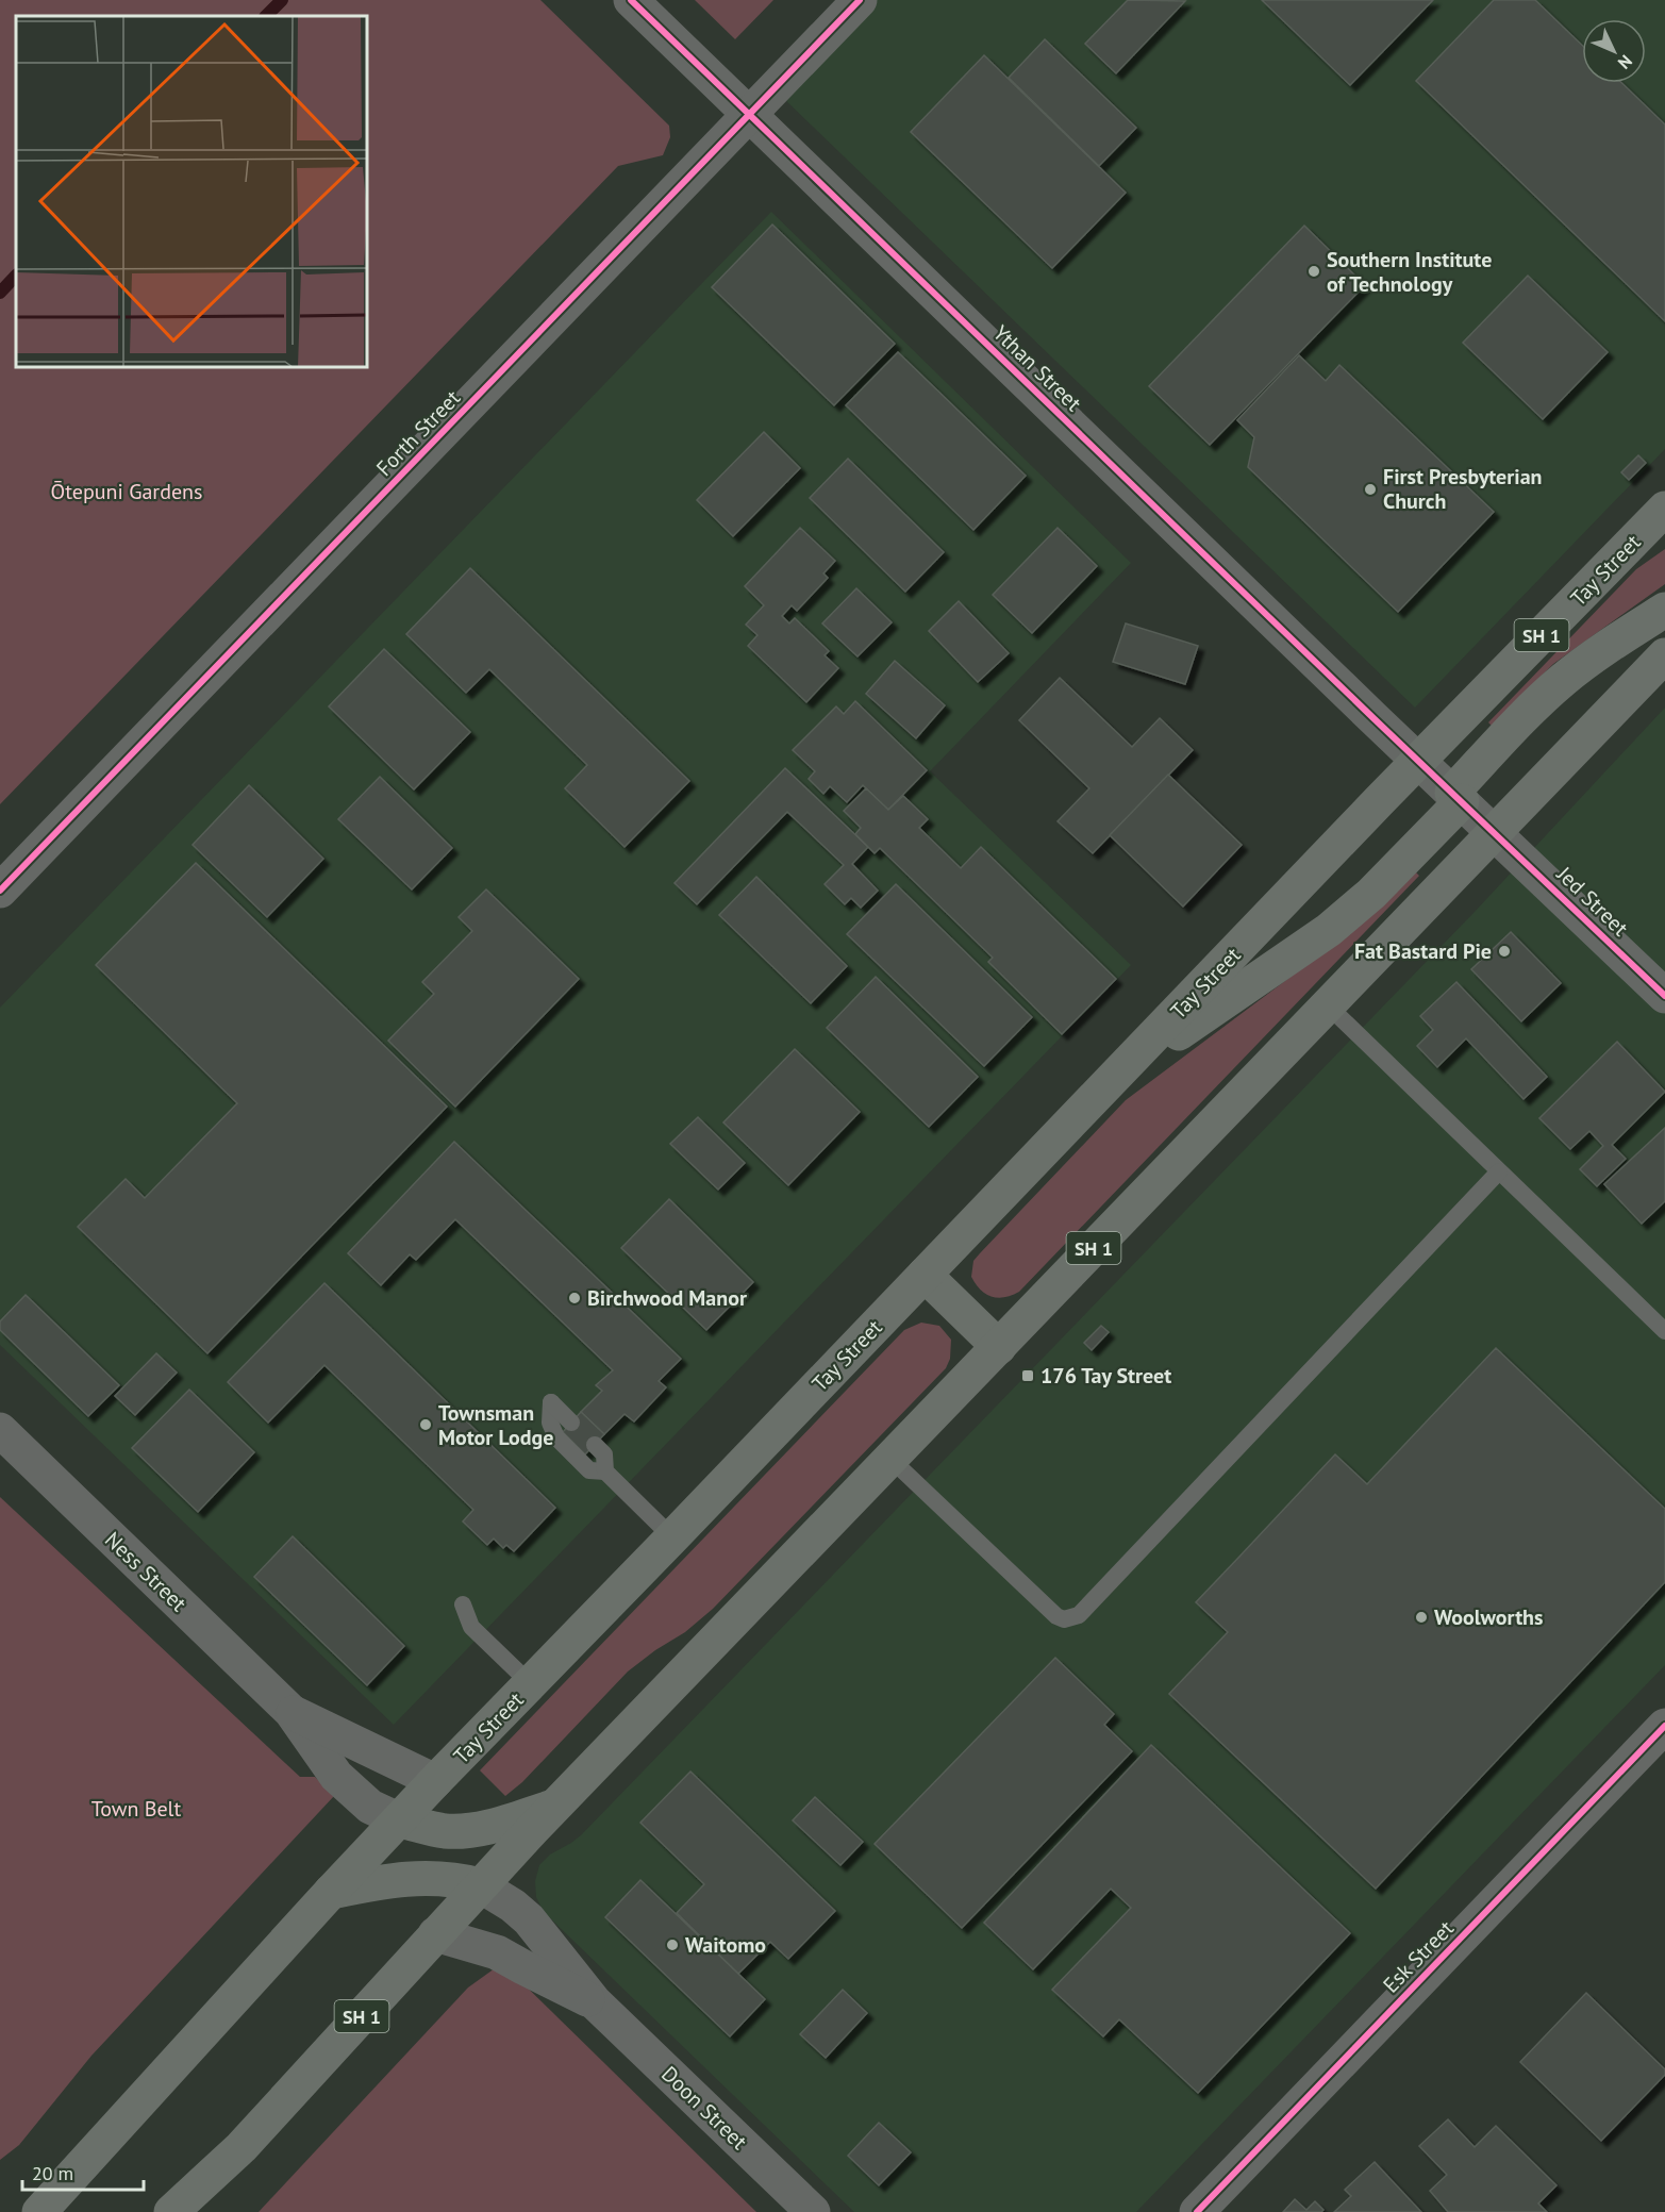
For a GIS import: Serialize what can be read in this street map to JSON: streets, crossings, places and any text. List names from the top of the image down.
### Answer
{
  "streets": {
    "highway": ["Tay Street", "SH 1"],
    "street": [
      "Ythan Street",
      "Forth Street",
      "Jed Street",
      "Ness Street",
      "Esk Street",
      "Doon Street"
    ]
  },
  "crossings": [
    ["Ythan Street", "Forth Street"],
    ["Ythan Street", "Tay Street"],
    ["Ythan Street", "Jed Street"],
    ["Tay Street", "Ness Street"],
    ["SH 1", "Jed Street"],
    ["SH 1", "Doon Street"]
  ],
  "parks": ["Ōtepuni Gardens", "Town Belt"],
  "places": {
    "other": [
      "Southern Institute of Technology",
      "First Presbyterian Church",
      "Fat Bastard Pie",
      "Birchwood Manor",
      "Townsman Motor Lodge",
      "Woolworths",
      "Waitomo"
    ],
    "transit": ["176 Tay Street"]
  },
  "scale_bar": "20 m",
  "north": "bottom right"
}
